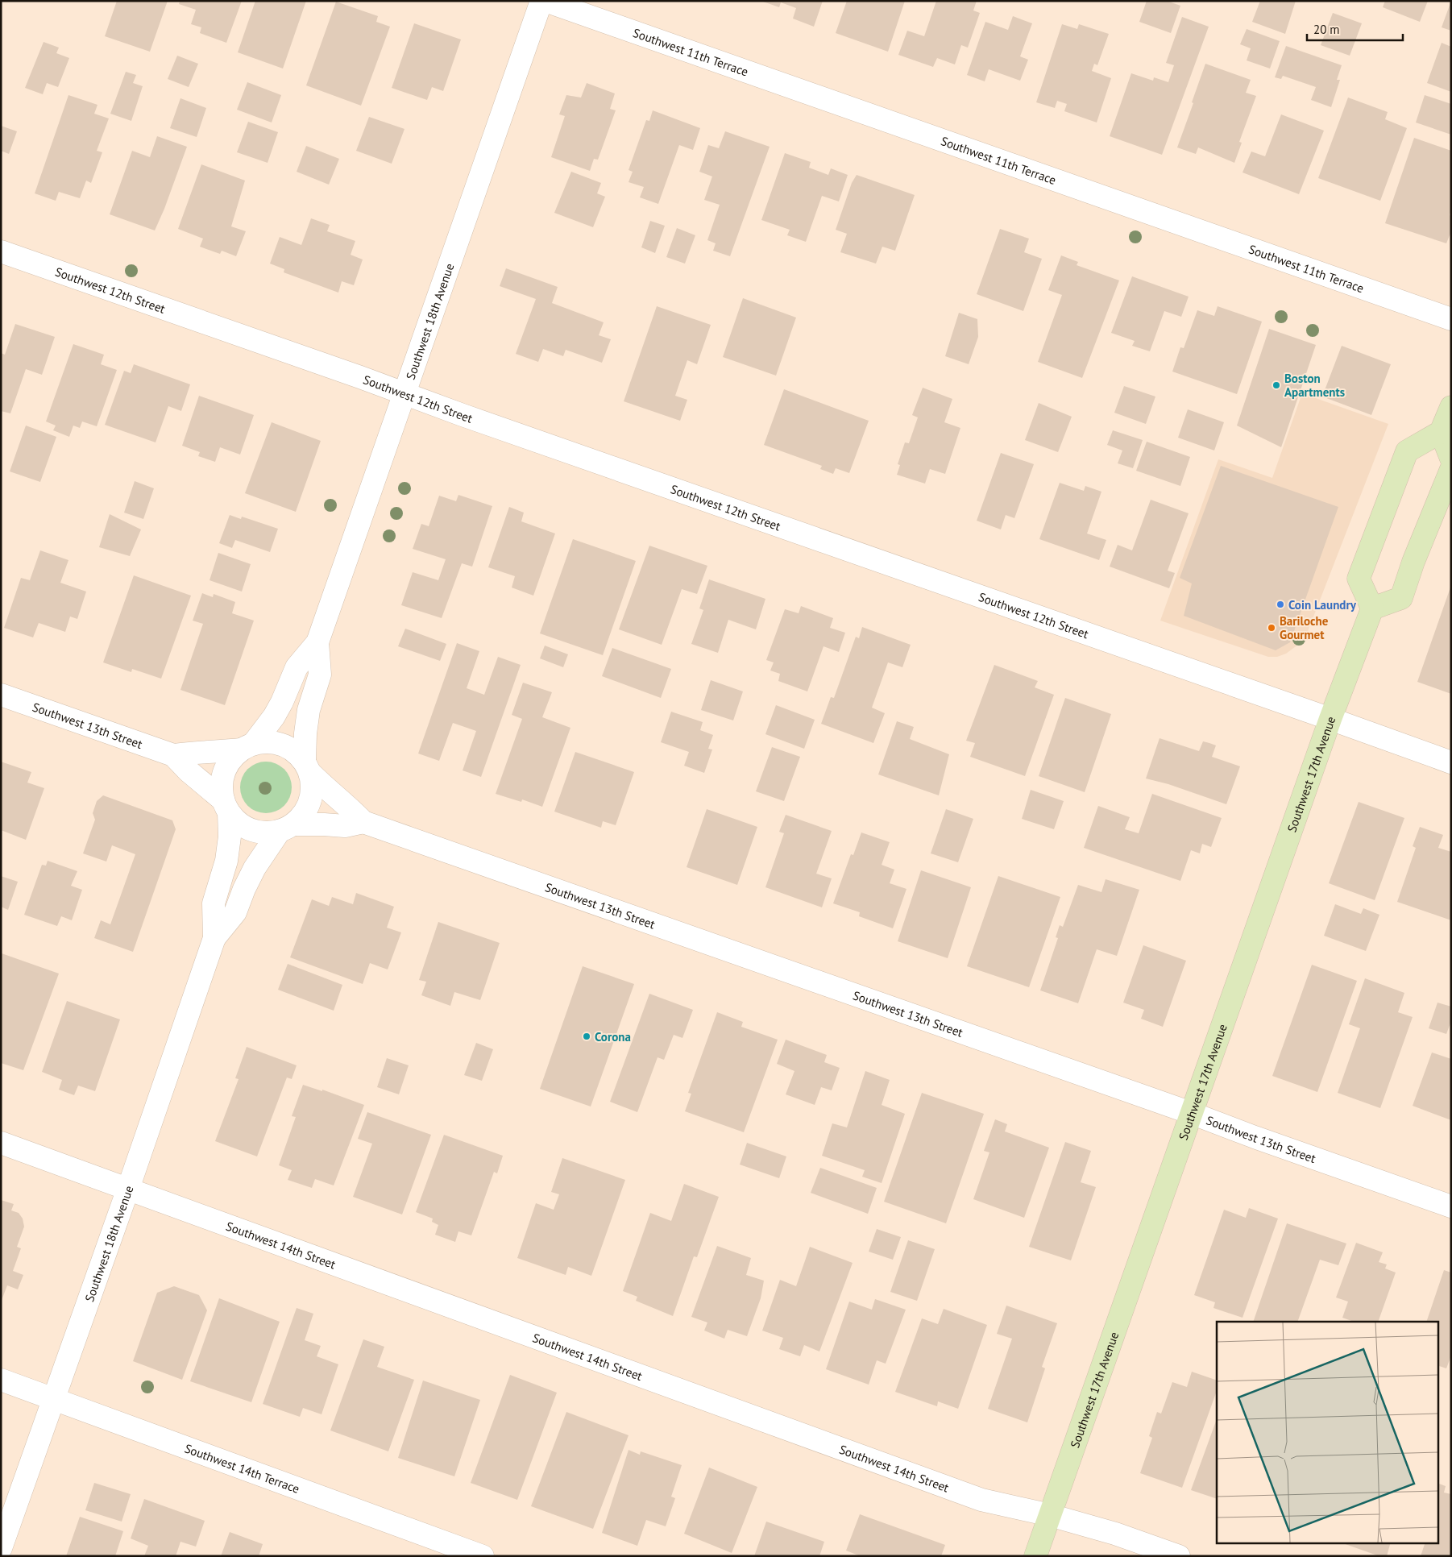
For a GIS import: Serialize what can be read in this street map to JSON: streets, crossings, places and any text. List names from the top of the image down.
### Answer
{
  "streets": {
    "main road": ["Southwest 17th Avenue"],
    "street": [
      "Southwest 11th Terrace",
      "Southwest 12th Street",
      "Southwest 18th Avenue",
      "Southwest 13th Street",
      "Southwest 14th Street",
      "Southwest 14th Terrace"
    ]
  },
  "crossings": [
    ["Southwest 12th Street", "Southwest 18th Avenue"],
    ["Southwest 12th Street", "Southwest 17th Avenue"],
    ["Southwest 18th Avenue", "Southwest 13th Street"],
    ["Southwest 18th Avenue", "Southwest 14th Street"],
    ["Southwest 18th Avenue", "Southwest 14th Terrace"],
    ["Southwest 13th Street", "Southwest 17th Avenue"],
    ["Southwest 17th Avenue", "Southwest 14th Street"]
  ],
  "places": [
    "Boston Apartments",
    "Coin Laundry",
    "Bariloche Gourmet",
    "Corona"
  ],
  "scale_bar": "20 m"
}
